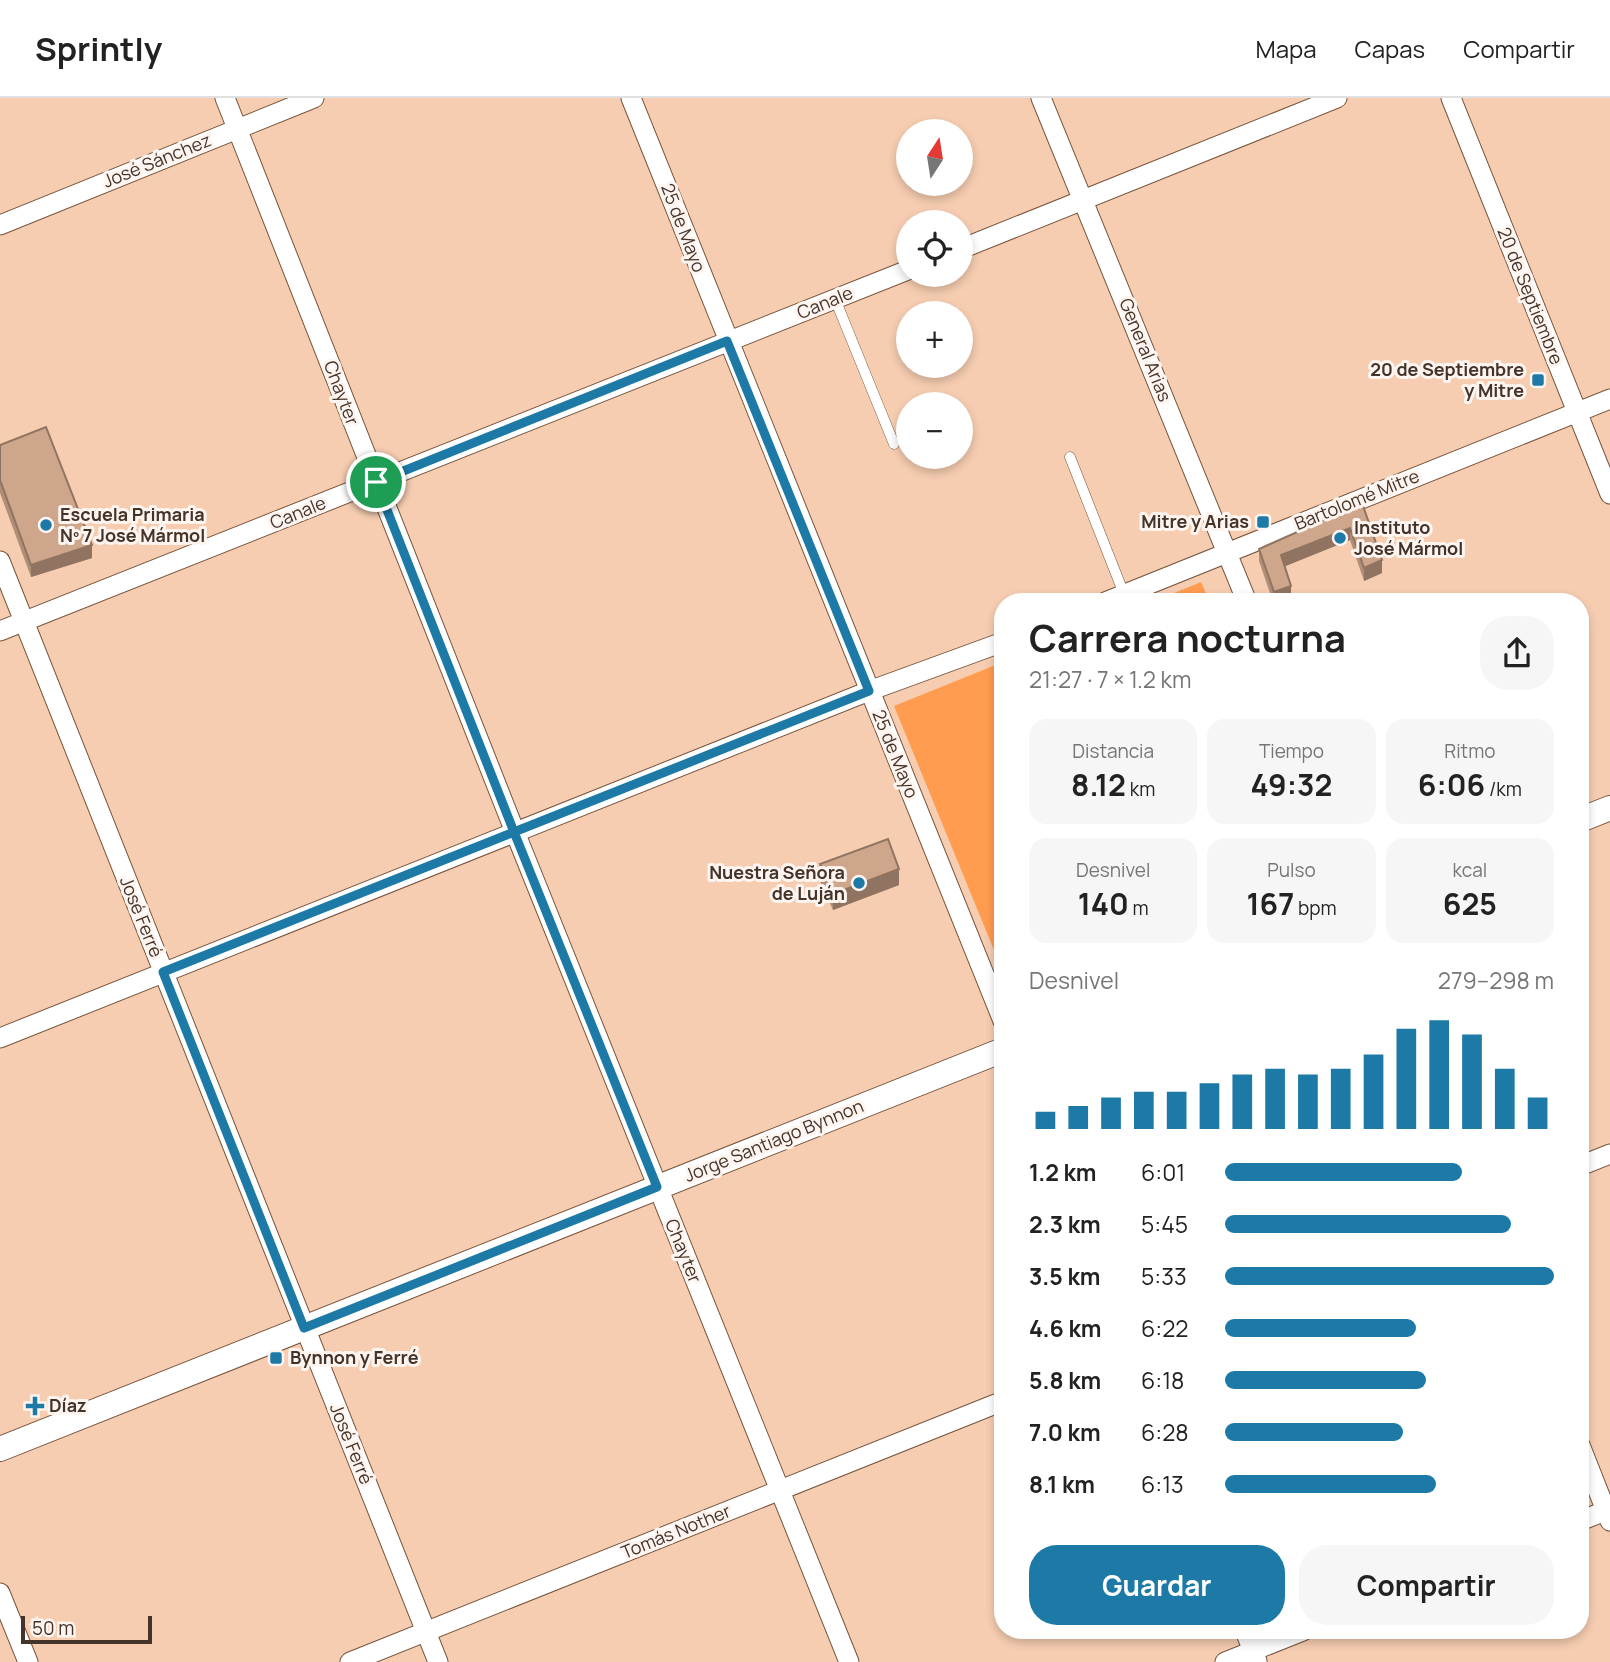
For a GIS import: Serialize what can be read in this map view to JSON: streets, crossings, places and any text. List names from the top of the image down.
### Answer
{
  "streets": {
    "street": [
      "José Sánchez",
      "25 de Mayo",
      "20 de Septiembre",
      "Canale",
      "General Arias",
      "Chayter",
      "Bartolomé Mitre",
      "José Ferré",
      "Jorge Santiago Bynnon",
      "Tomás Nother"
    ]
  },
  "crossings": [
    ["José Sánchez", "Chayter"],
    ["25 de Mayo", "Canale"],
    ["20 de Septiembre", "Bartolomé Mitre"],
    ["Canale", "Chayter"],
    ["Canale", "José Ferré"],
    ["General Arias", "Bartolomé Mitre"],
    ["Chayter", "Jorge Santiago Bynnon"],
    ["Chayter", "Tomás Nother"],
    ["José Ferré", "Jorge Santiago Bynnon"],
    ["José Ferré", "Tomás Nother"]
  ],
  "places": {
    "transit": ["20 de Septiembre y Mitre", "Mitre y Arias", "Bynnon y Ferré"],
    "other": ["Escuela Primaria Nº 7 José Mármol", "Instituto José Mármol", "Nuestra Señora de Luján"],
    "health": ["Díaz"]
  },
  "scale_bar": "50 m",
  "north": "top",
  "page": {
    "header": "Sprintly",
    "nav": ["Mapa", "Capas", "Compartir"],
    "map_buttons": ["+", "−"],
    "heading": ["Carrera nocturna", "21:27 · 7 × 1.2 km"],
    "stats": [
      ["Distancia", "8.12 km"],
      ["Tiempo", "49:32"],
      ["Ritmo", "6:06 /km"],
      ["Desnivel", "140 m"],
      ["Pulso", "167 bpm"],
      ["kcal", "625"]
    ],
    "chart": ["Desnivel", "279–298 m"],
    "list": [
      {
        "name": "1.2 km",
        "note": "6:01"
      },
      {
        "name": "2.3 km",
        "note": "5:45"
      },
      {
        "name": "3.5 km",
        "note": "5:33"
      },
      {
        "name": "4.6 km",
        "note": "6:22"
      },
      {
        "name": "5.8 km",
        "note": "6:18"
      },
      {
        "name": "7.0 km",
        "note": "6:28"
      },
      {
        "name": "8.1 km",
        "note": "6:13"
      }
    ],
    "buttons": ["Guardar", "Compartir"],
    "scale": "50 m"
  }
}
